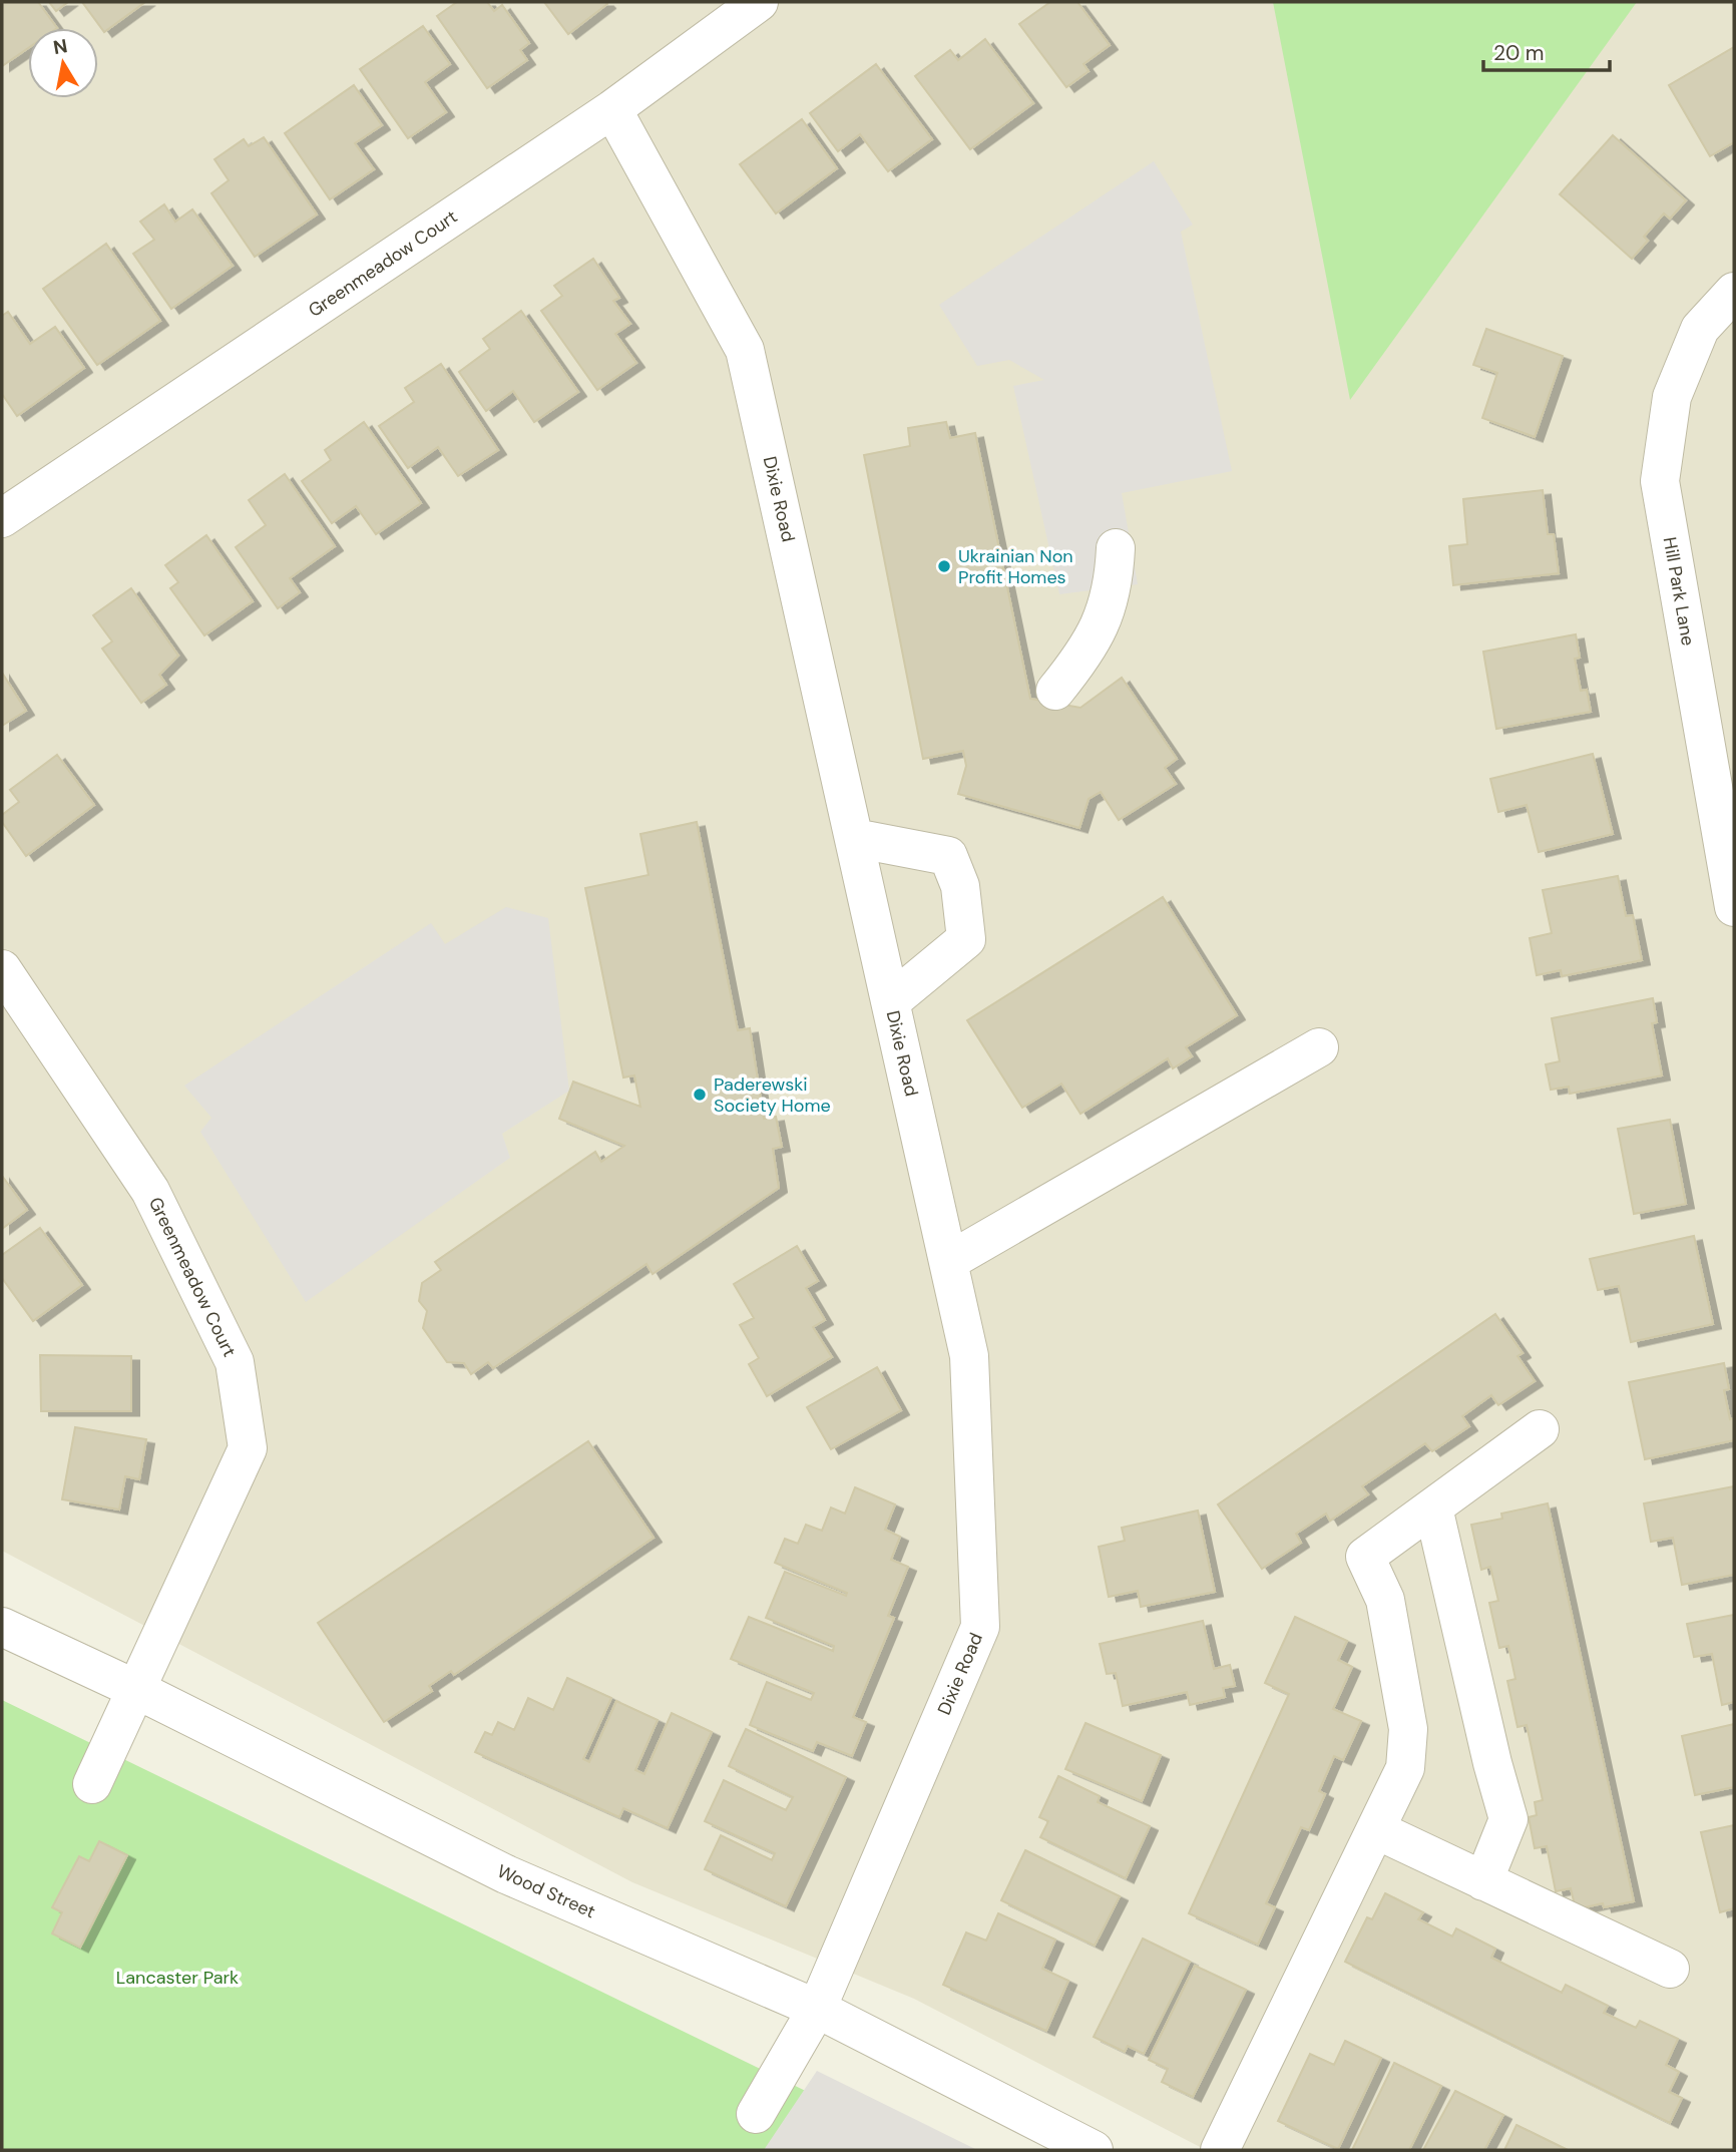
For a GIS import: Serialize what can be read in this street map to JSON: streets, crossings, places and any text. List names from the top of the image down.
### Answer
{
  "streets": {
    "street": [
      "Greenmeadow Court",
      "Dixie Road",
      "Hill Park Lane",
      "Wood Street"
    ]
  },
  "crossings": [
    ["Greenmeadow Court", "Dixie Road"],
    ["Greenmeadow Court", "Wood Street"],
    ["Dixie Road", "Wood Street"]
  ],
  "parks": ["Lancaster Park"],
  "places": ["Ukrainian Non Profit Homes", "Paderewski Society Home"],
  "scale_bar": "20 m",
  "north": "top"
}
